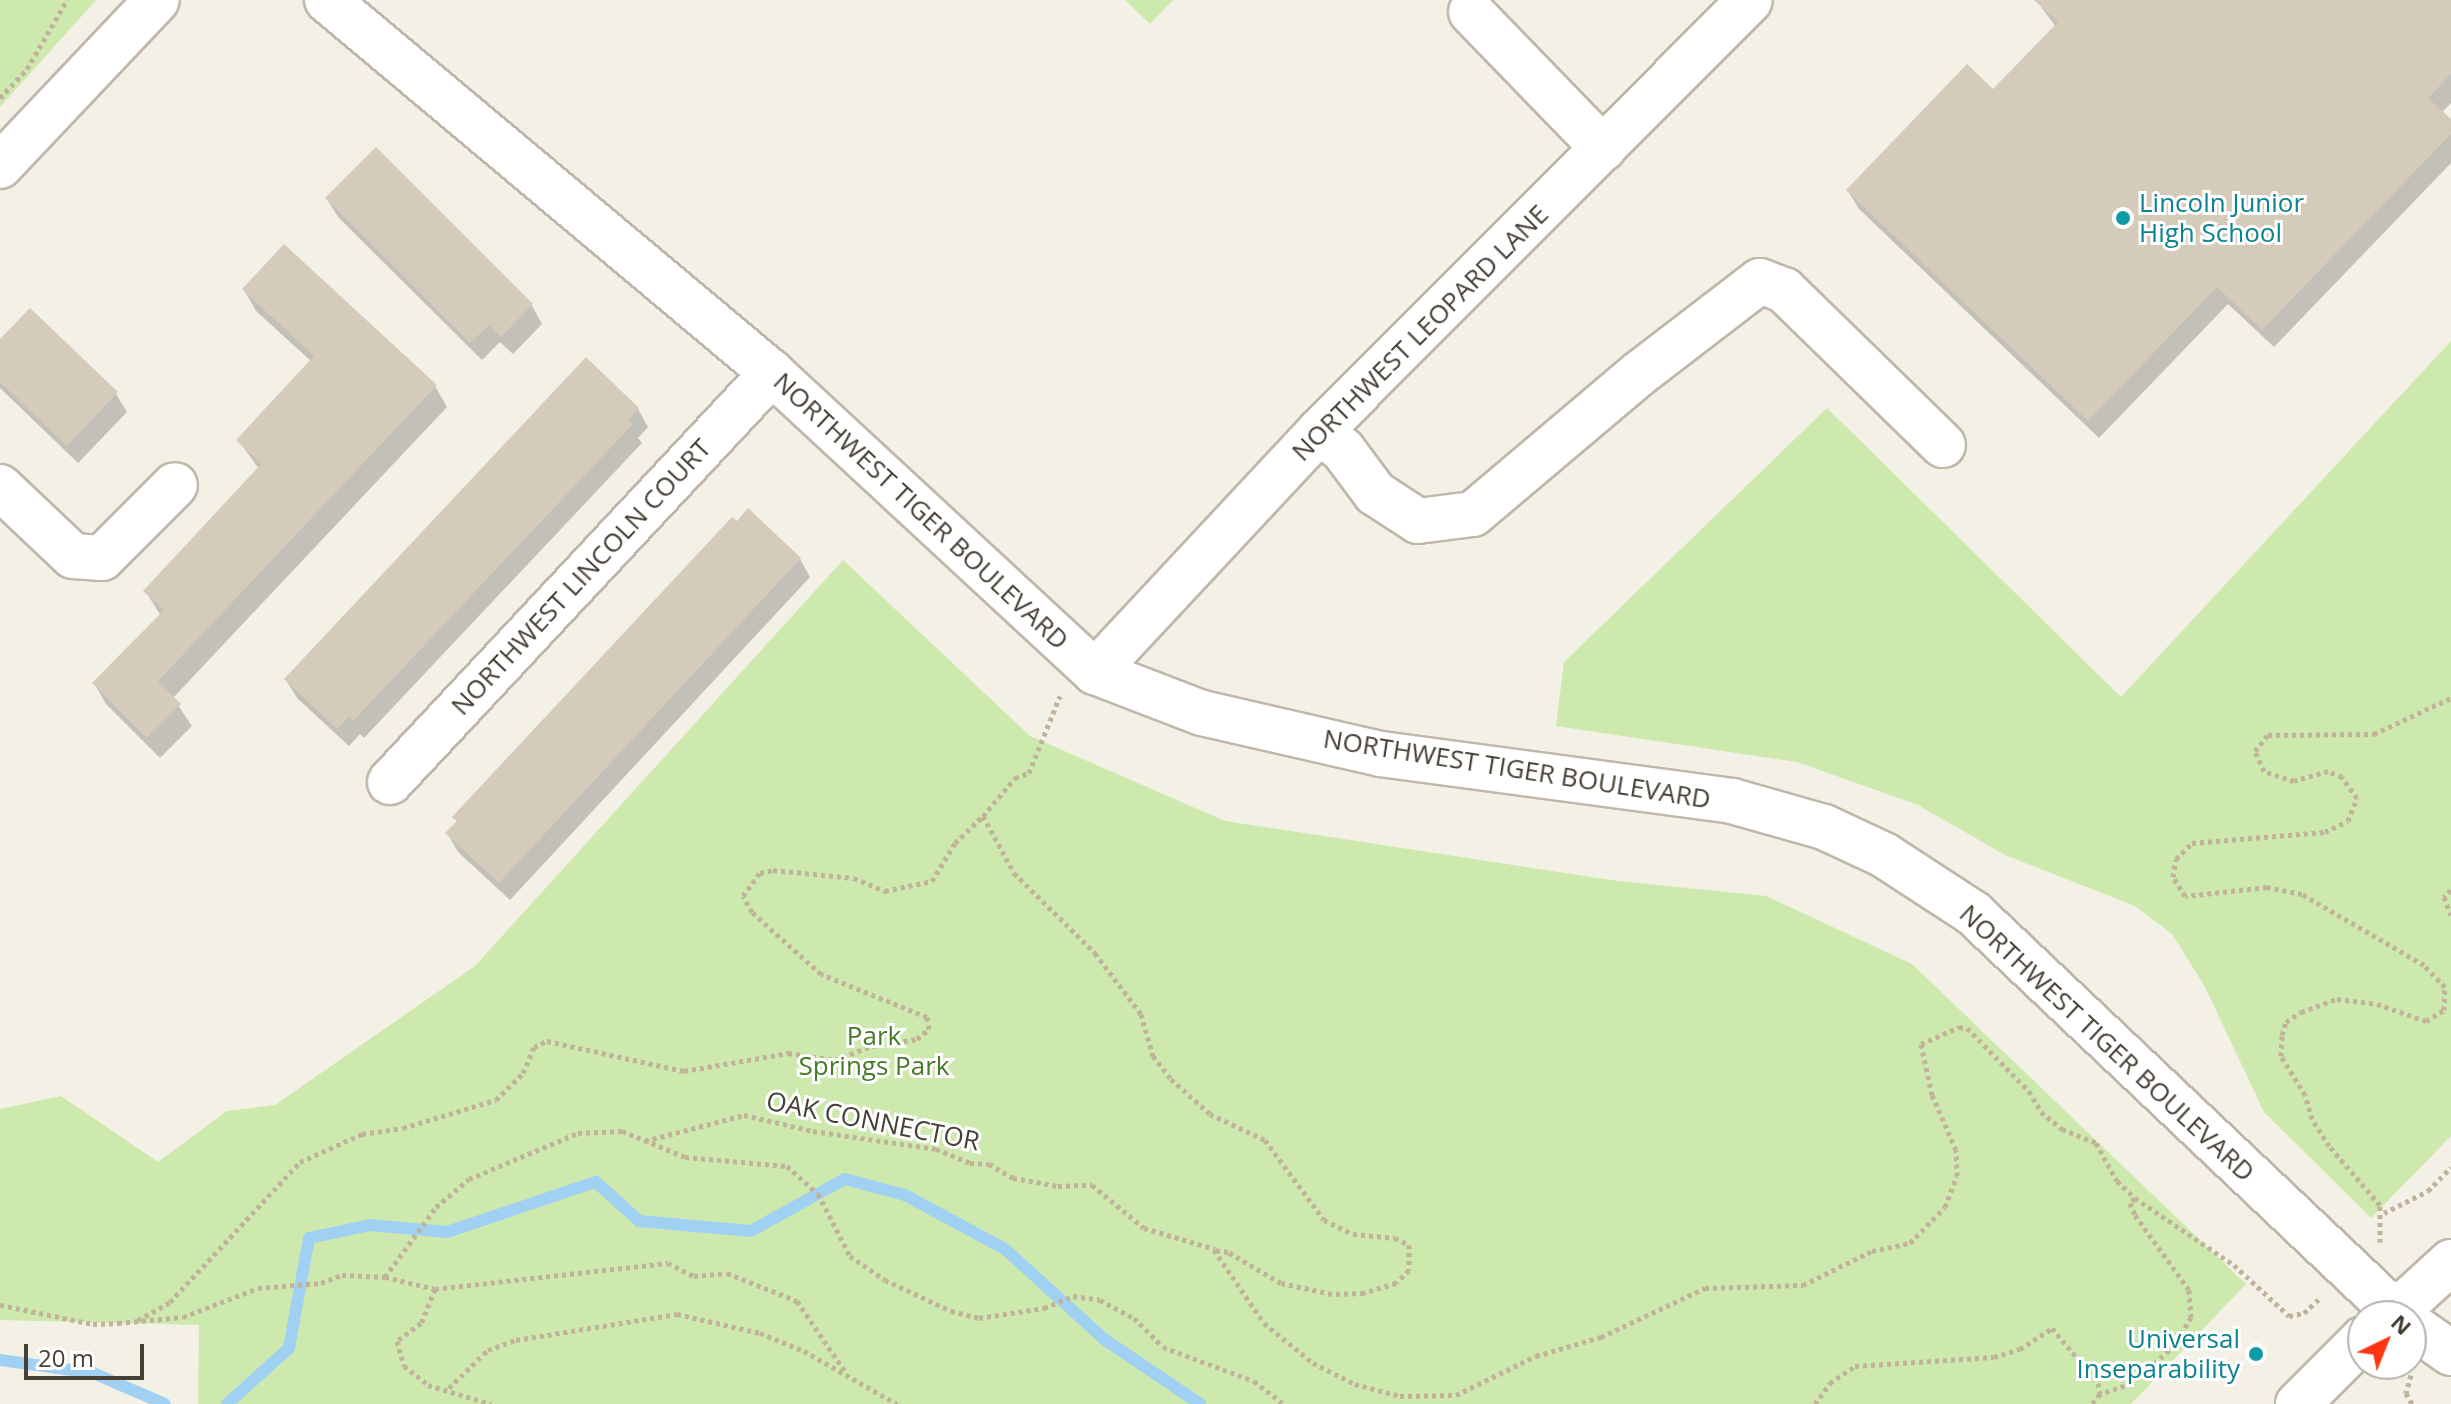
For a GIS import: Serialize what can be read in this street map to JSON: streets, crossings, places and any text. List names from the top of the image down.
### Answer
{
  "streets": {
    "street": ["NORTHWEST LEOPARD LANE", "NORTHWEST TIGER BOULEVARD", "NORTHWEST LINCOLN COURT"],
    "path": ["OAK CONNECTOR"]
  },
  "crossings": [
    ["NORTHWEST LEOPARD LANE", "NORTHWEST TIGER BOULEVARD"],
    ["NORTHWEST TIGER BOULEVARD", "NORTHWEST LINCOLN COURT"]
  ],
  "parks": ["Park Springs Park"],
  "places": ["Lincoln Junior High School", "Universal Inseparability"],
  "scale_bar": "20 m",
  "north": "top right"
}
